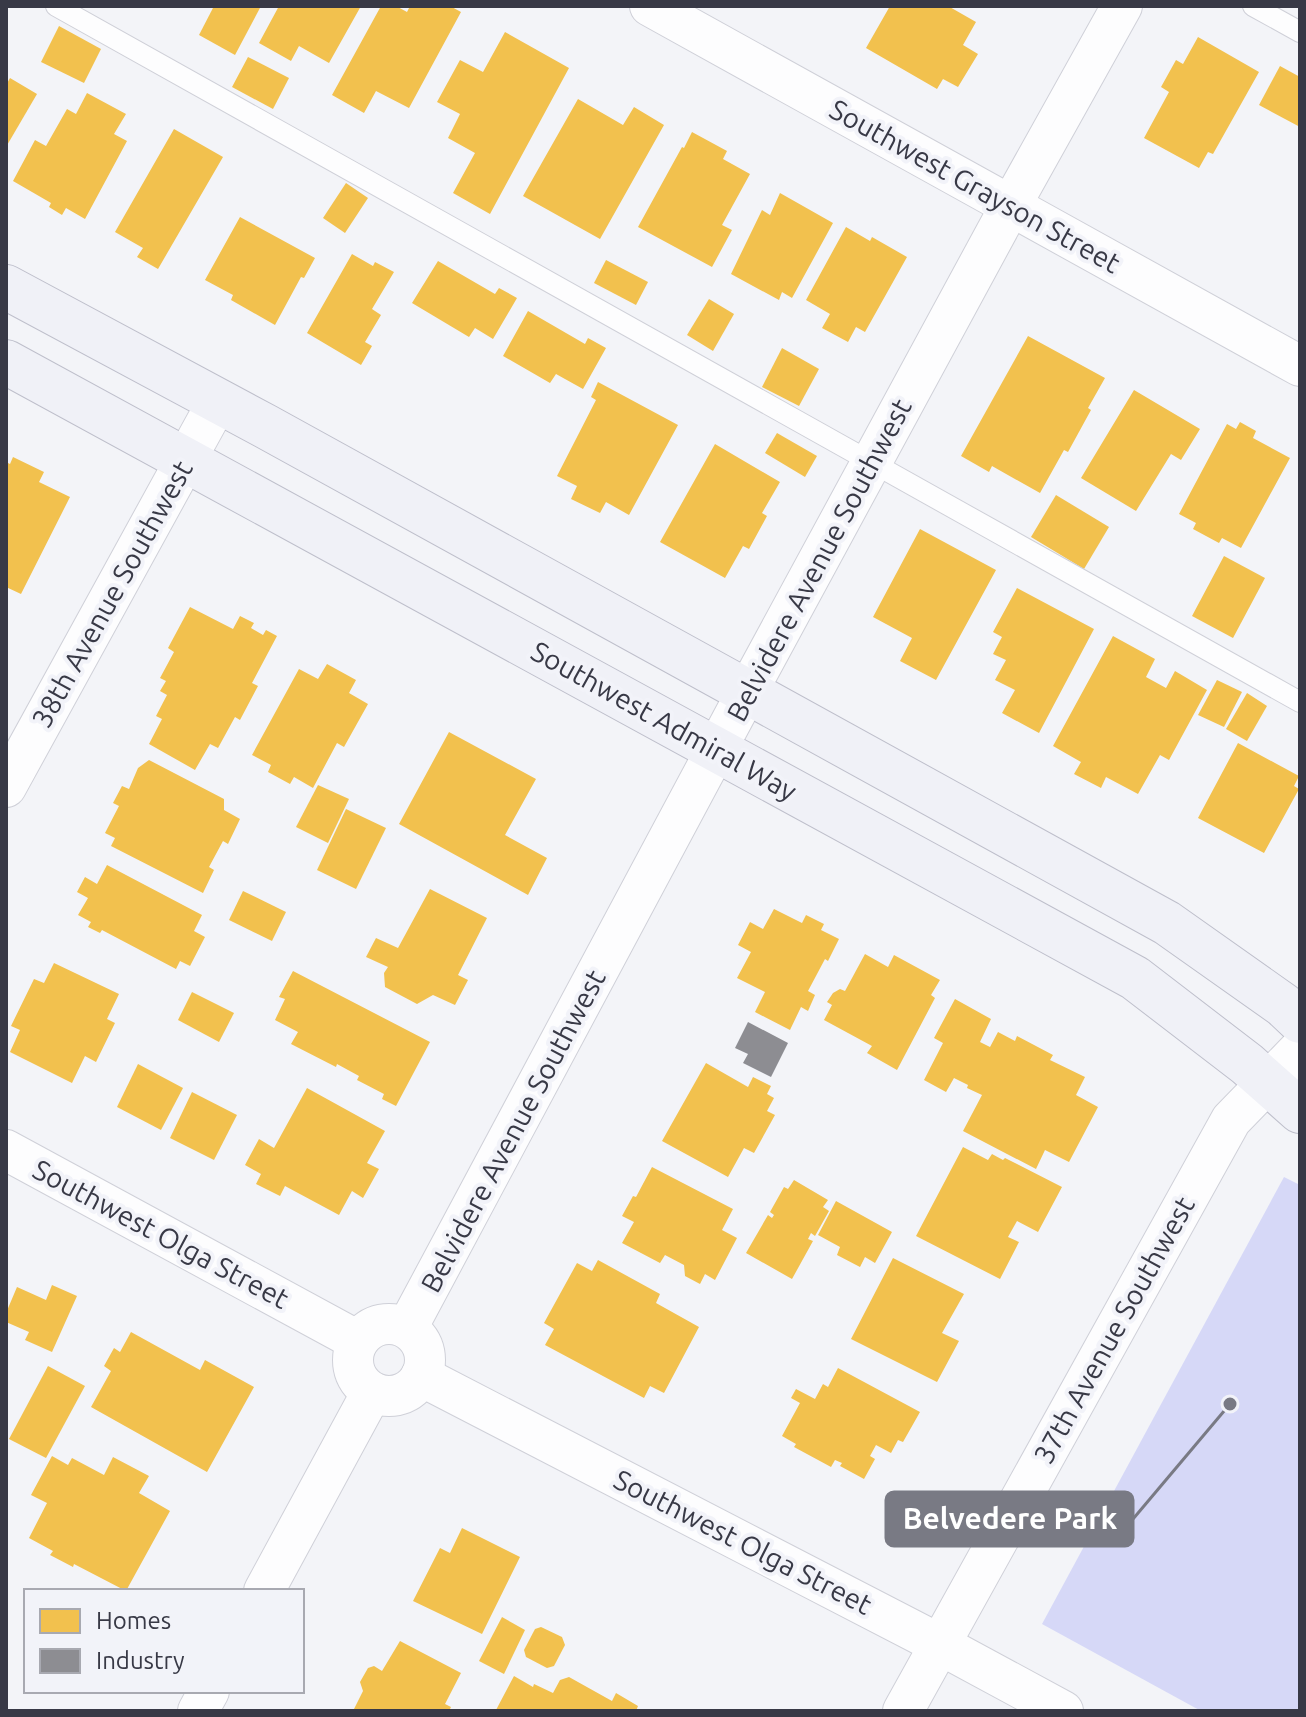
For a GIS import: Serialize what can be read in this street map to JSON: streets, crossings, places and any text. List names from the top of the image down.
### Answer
{
  "streets": {
    "main road": ["Southwest Admiral Way"],
    "street": [
      "Southwest Grayson Street",
      "Belvidere Avenue Southwest",
      "38th Avenue Southwest",
      "Southwest Olga Street",
      "37th Avenue Southwest"
    ]
  },
  "crossings": [
    ["Southwest Grayson Street", "Belvidere Avenue Southwest"],
    ["Belvidere Avenue Southwest", "Southwest Admiral Way"],
    ["Belvidere Avenue Southwest", "Southwest Olga Street"],
    ["38th Avenue Southwest", "Southwest Admiral Way"],
    ["Southwest Admiral Way", "37th Avenue Southwest"],
    ["Southwest Olga Street", "37th Avenue Southwest"]
  ],
  "places": ["Belvedere Park"],
  "legend": ["Homes", "Industry"]
}
